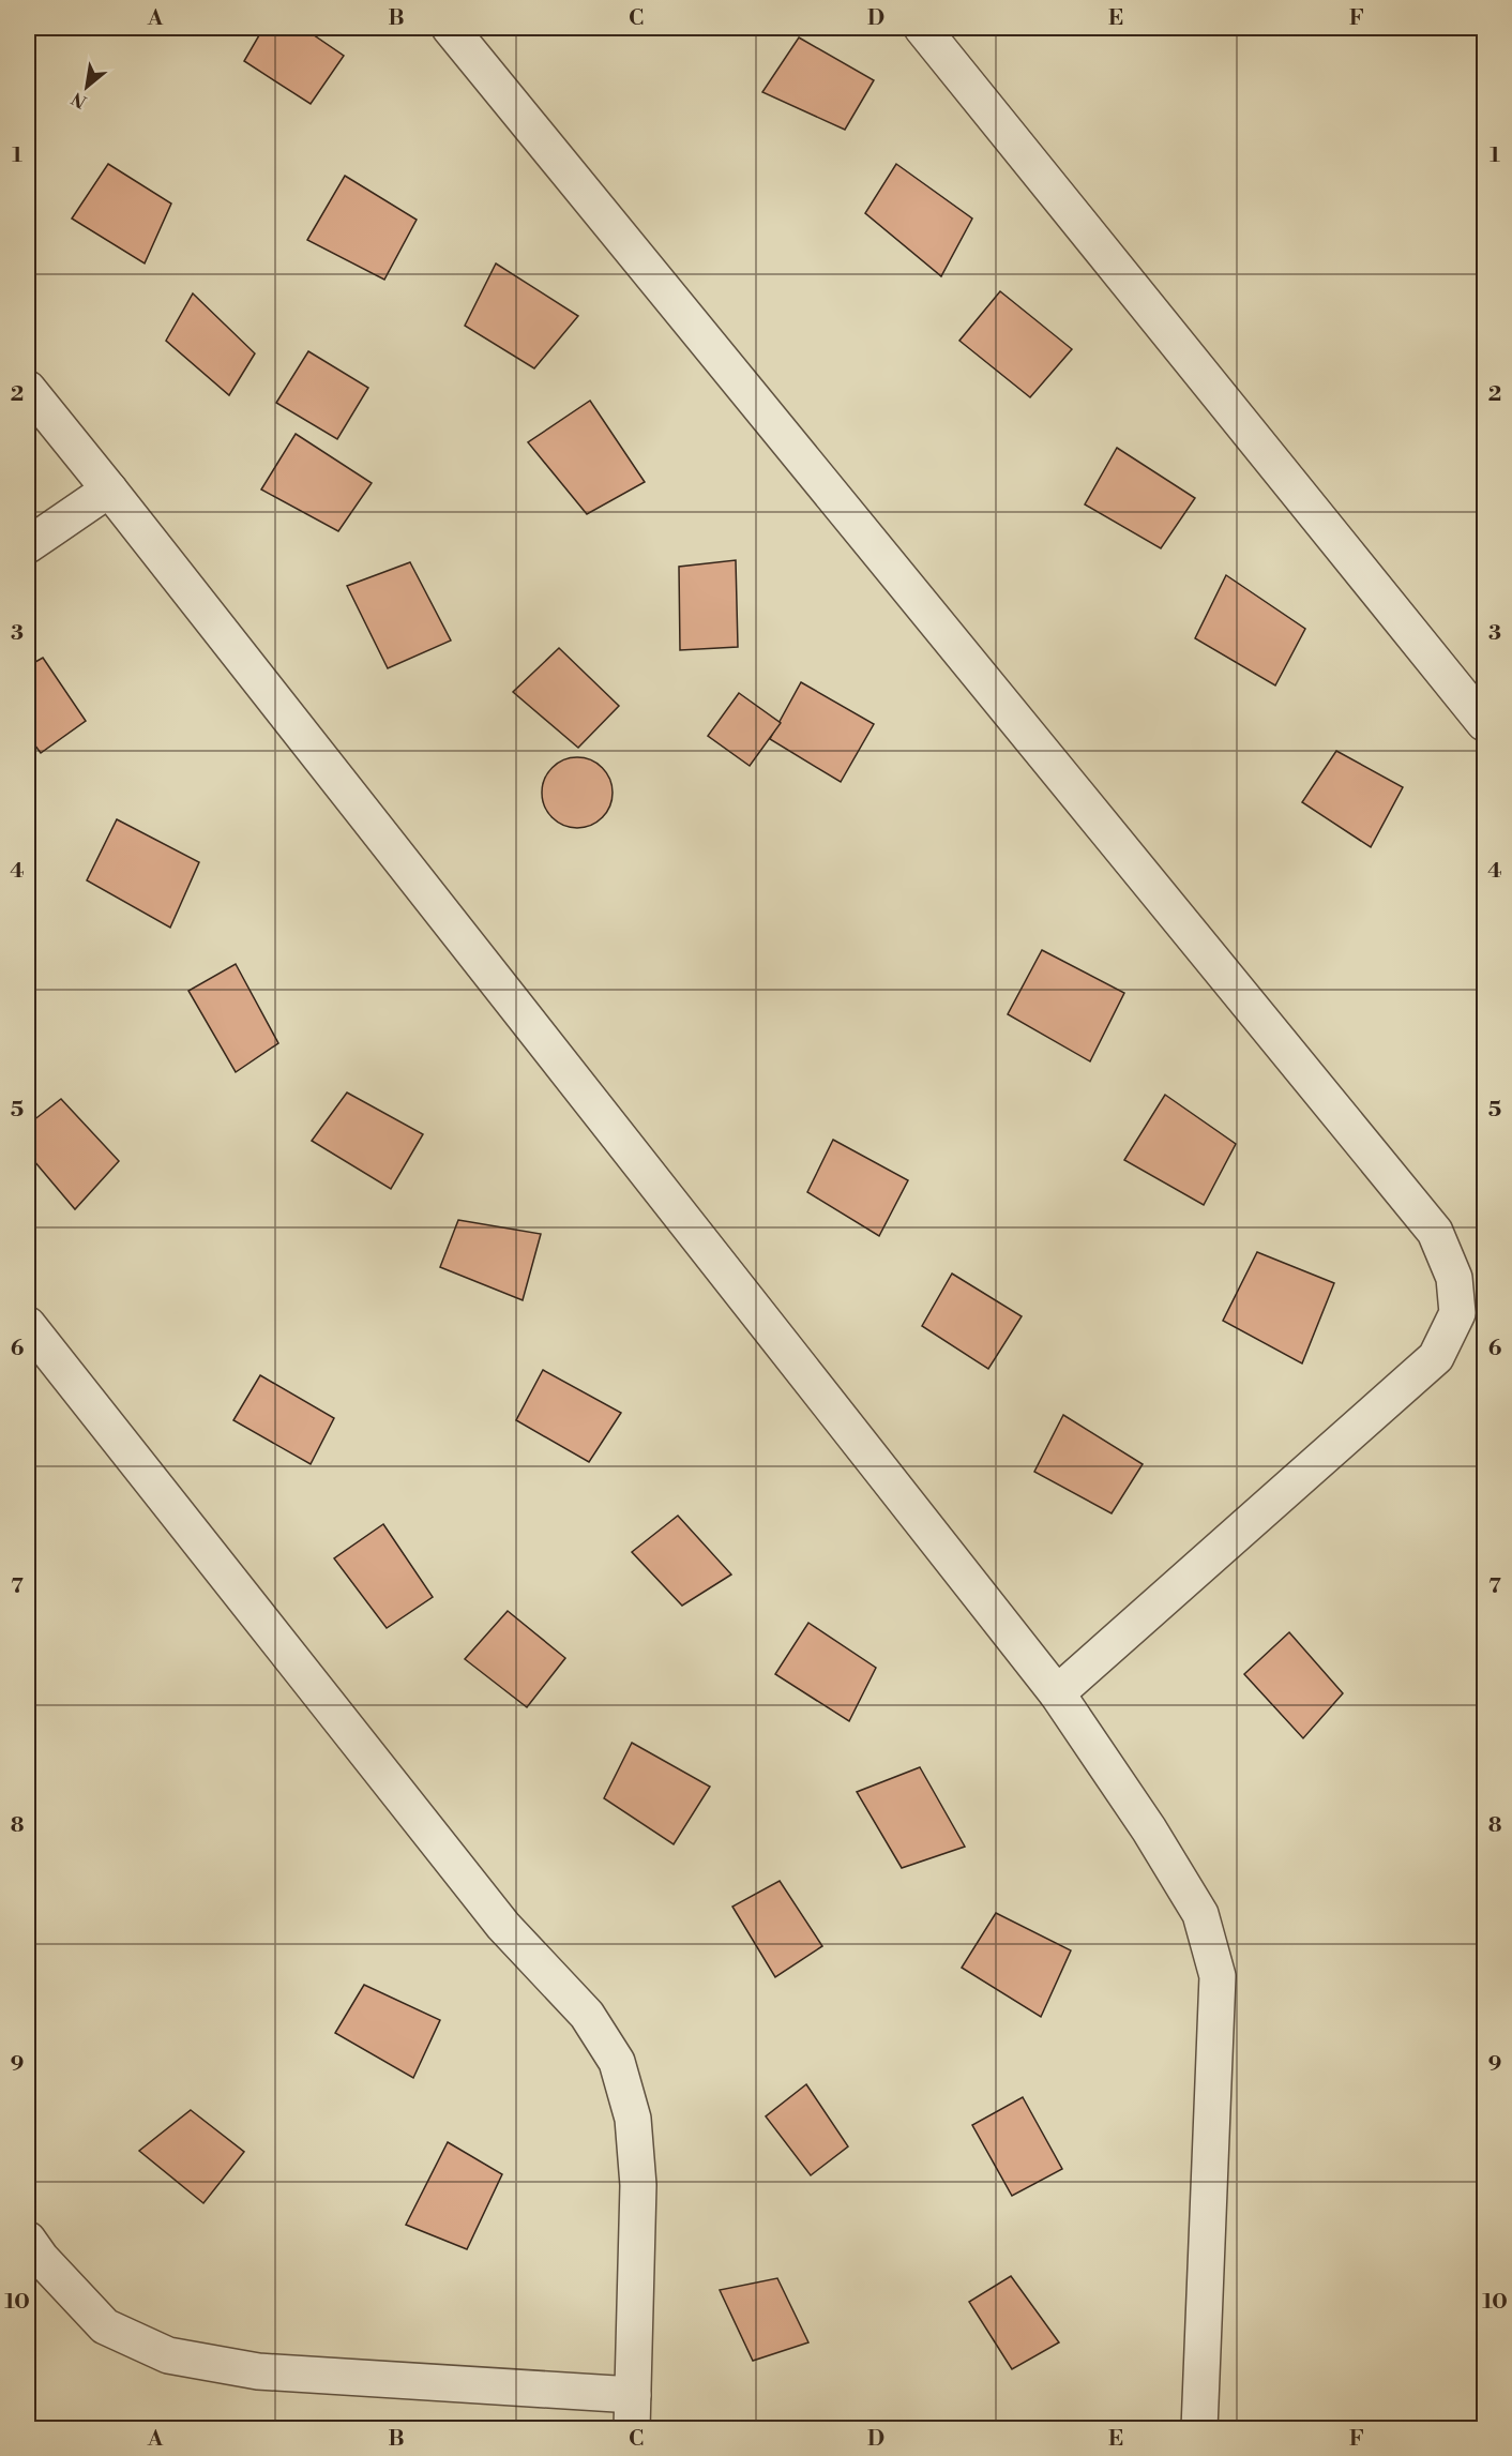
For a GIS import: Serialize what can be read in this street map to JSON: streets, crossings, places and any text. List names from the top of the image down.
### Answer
{
  "north": "bottom left",
  "grid": {
    "columns": [
      "A",
      "B",
      "C",
      "D",
      "E",
      "F"
    ],
    "rows": [
      "1",
      "2",
      "3",
      "4",
      "5",
      "6",
      "7",
      "8",
      "9",
      "10"
    ]
  }
}
